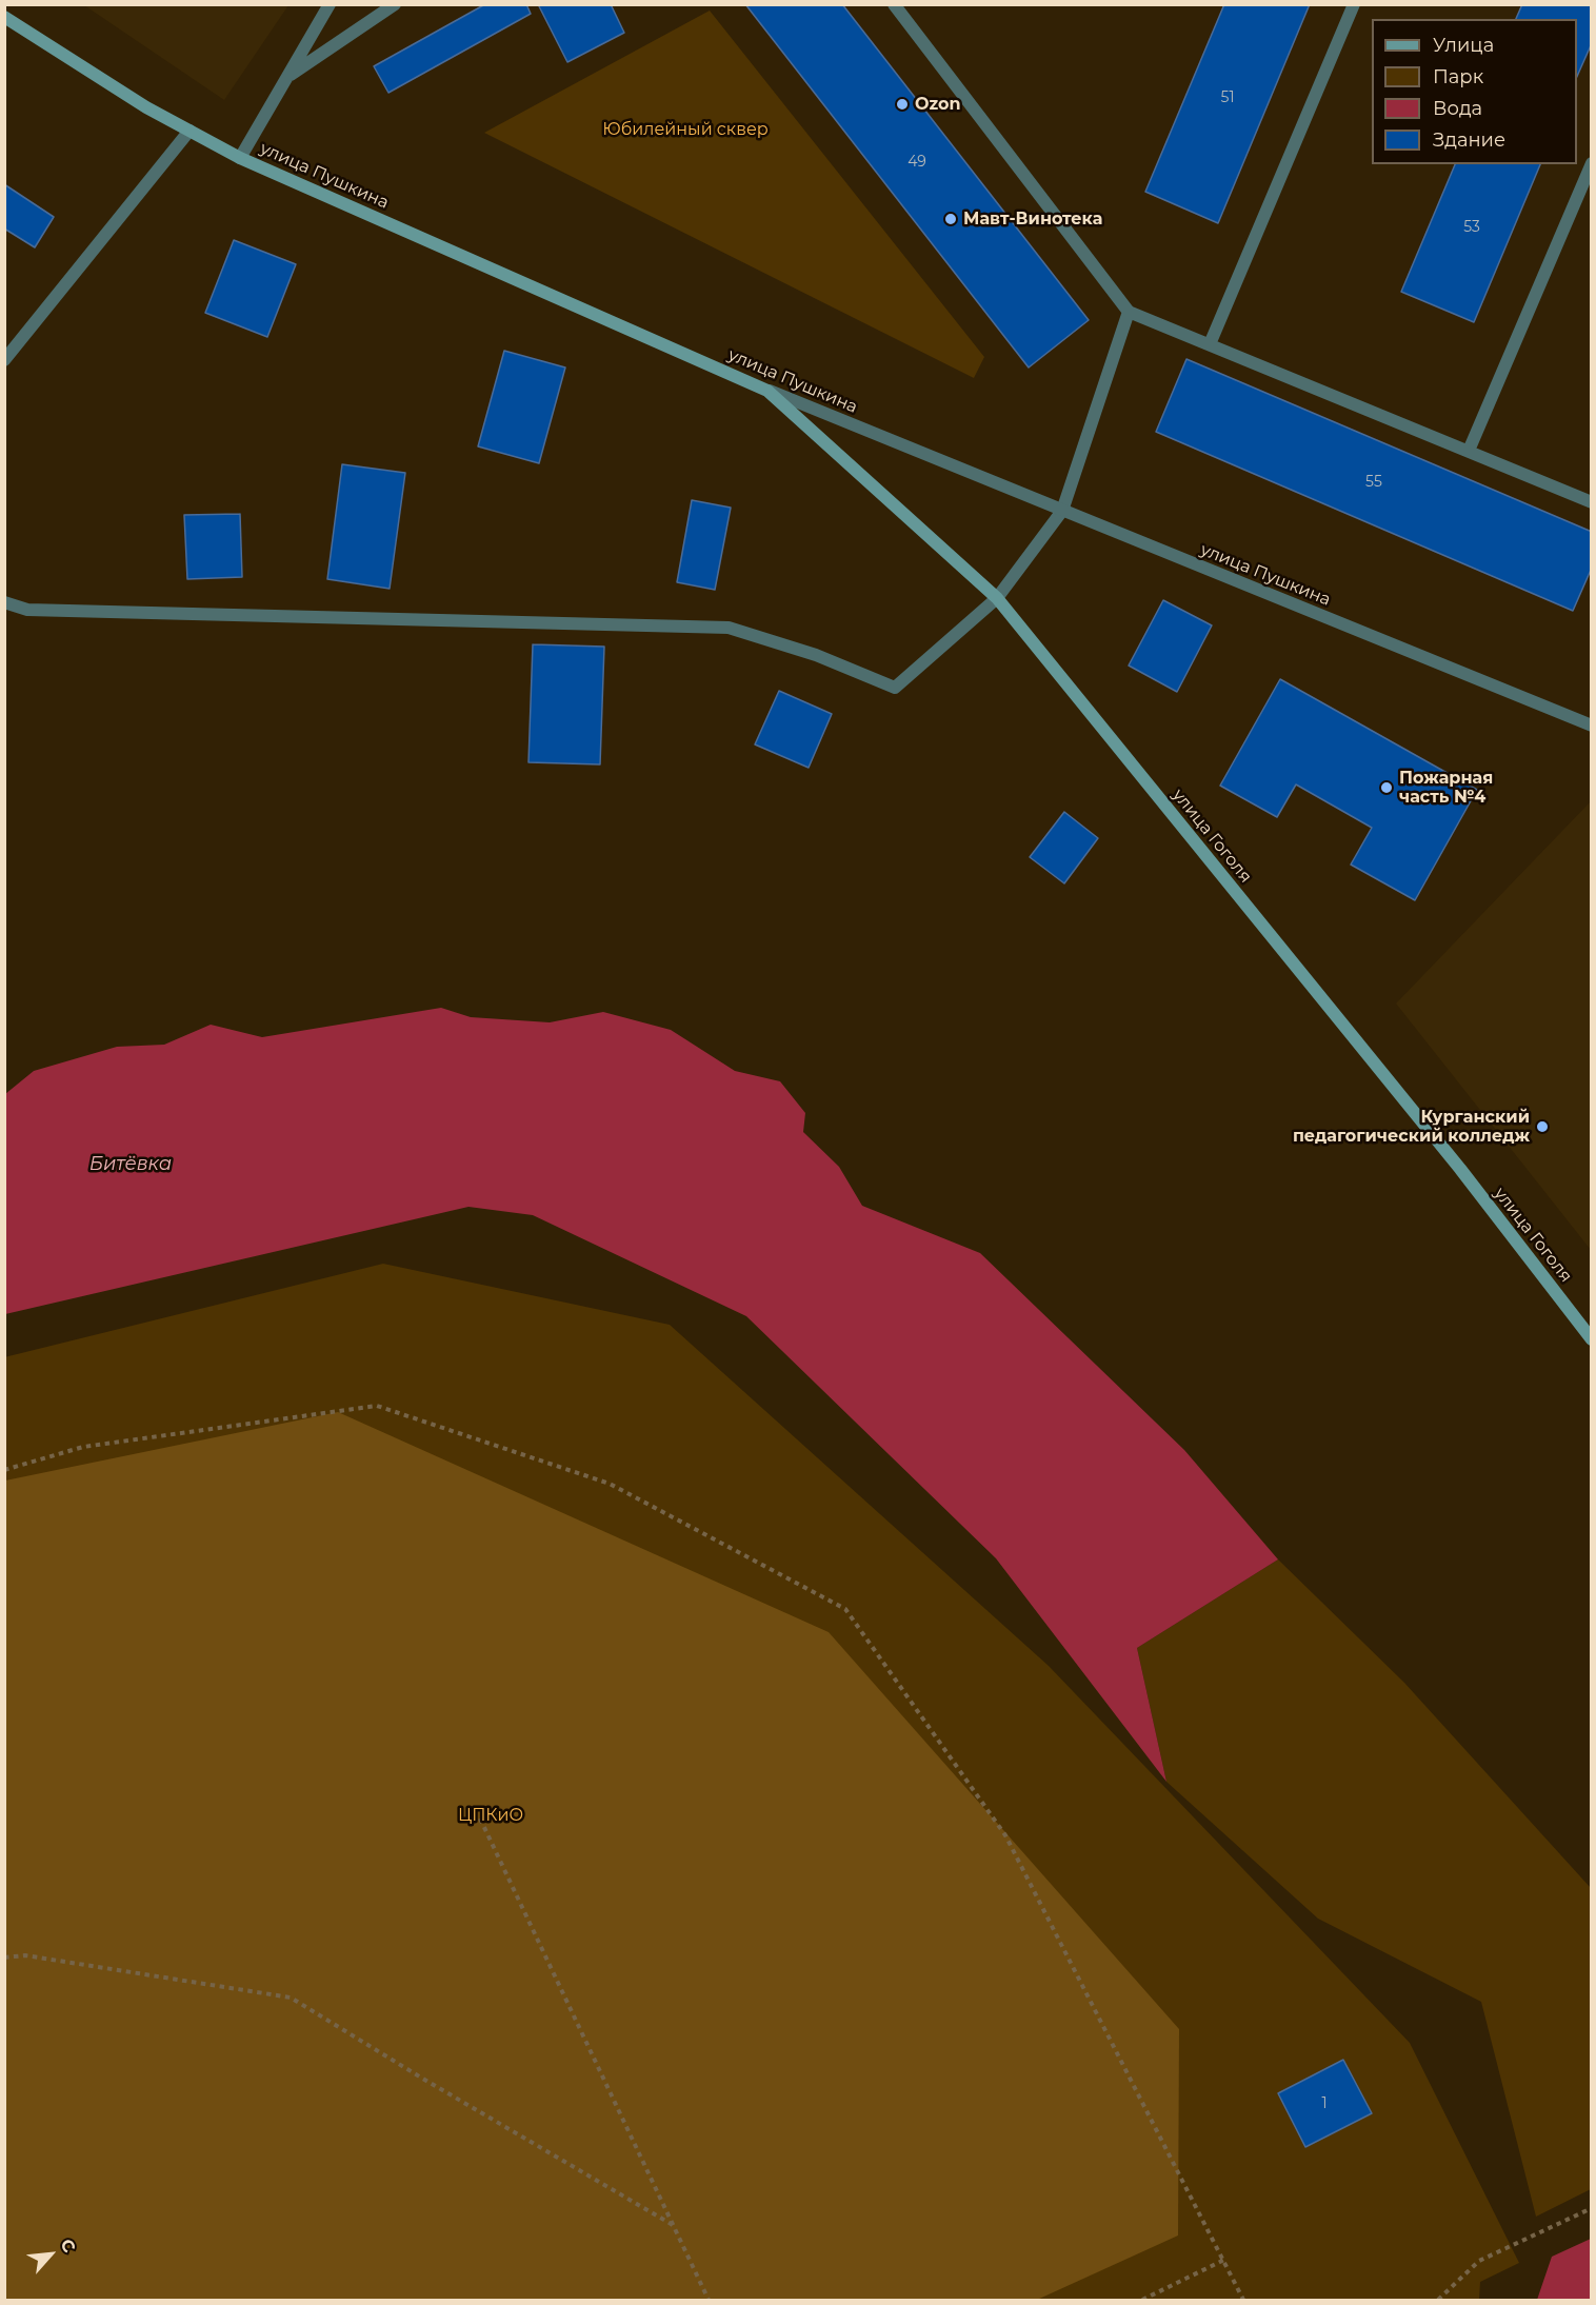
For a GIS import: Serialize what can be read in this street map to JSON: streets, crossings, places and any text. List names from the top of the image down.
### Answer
{
  "streets": {
    "main road": ["улица Пушкина", "улица Гоголя"]
  },
  "crossings": [
    ["улица Пушкина", "улица Гоголя"]
  ],
  "water": ["Битёвка"],
  "parks": ["Юбилейный сквер", "ЦПКиО"],
  "places": [
    "Ozon",
    "Мавт-Винотека",
    "Пожарная часть №4",
    "Курганский педагогический колледж"
  ],
  "house_numbers": [
    "51",
    "49",
    "53",
    "55",
    "1"
  ],
  "legend": [
    "Улица",
    "Парк",
    "Вода",
    "Здание"
  ],
  "north": "top right"
}
